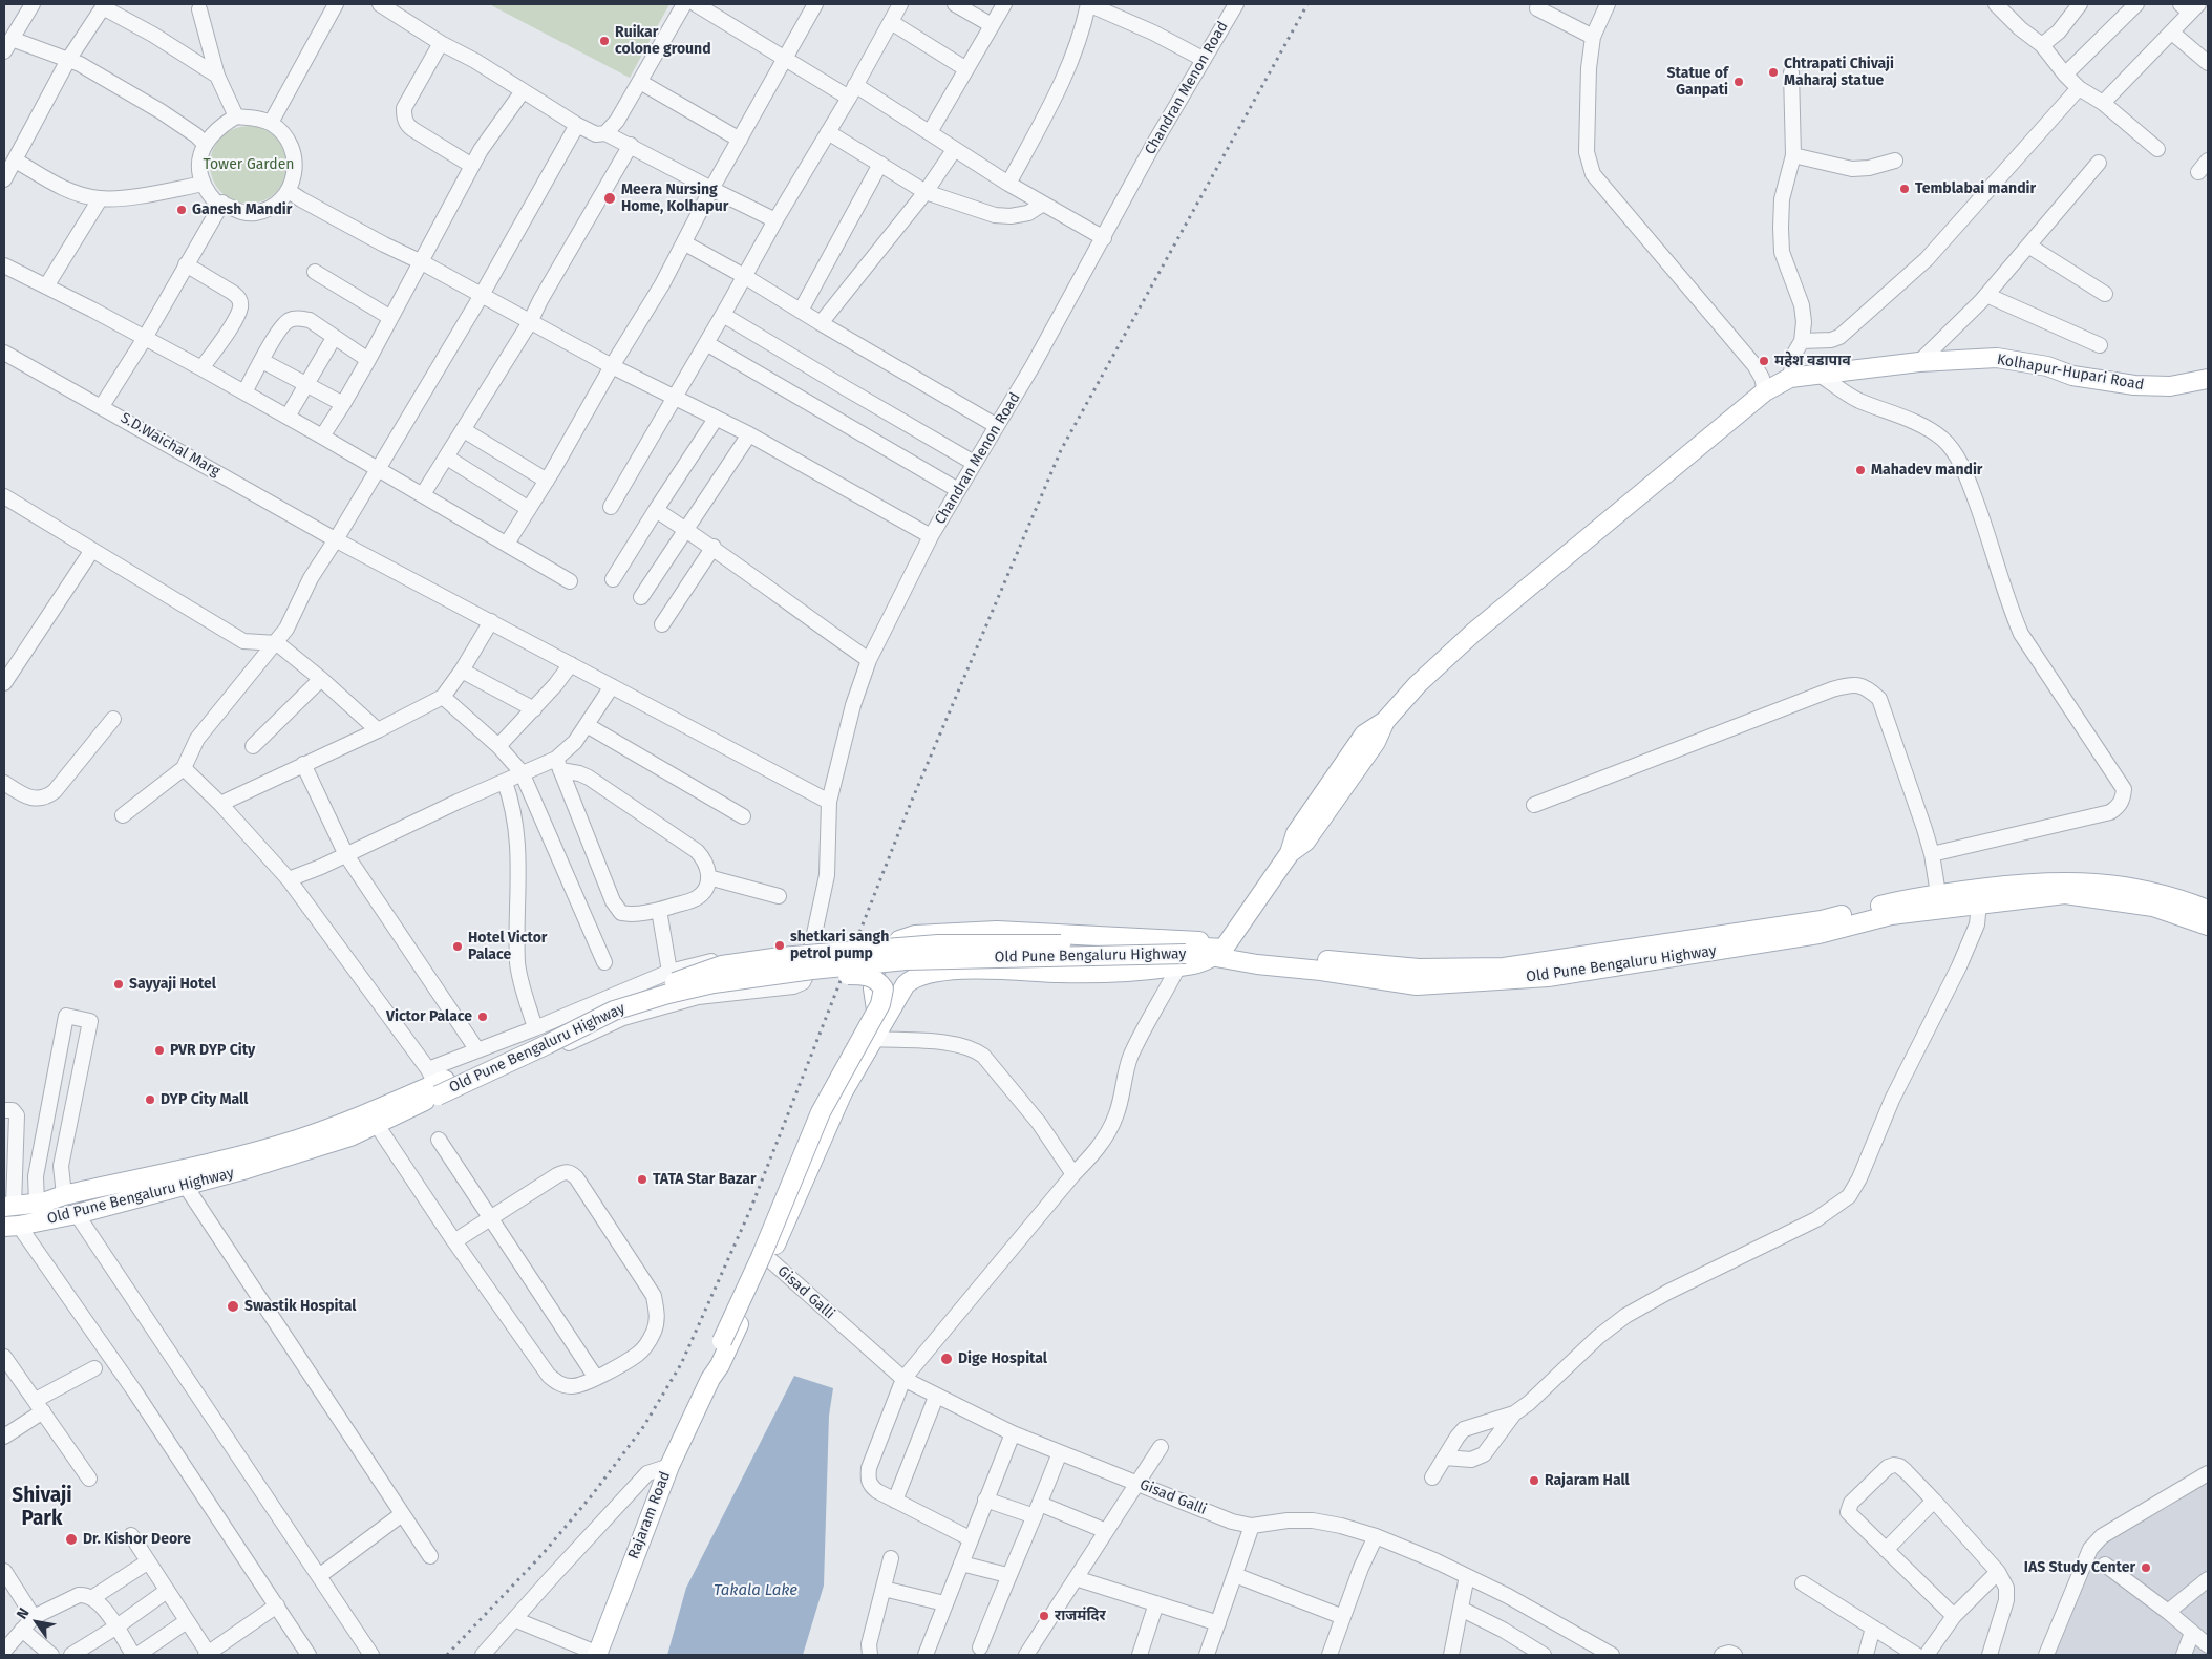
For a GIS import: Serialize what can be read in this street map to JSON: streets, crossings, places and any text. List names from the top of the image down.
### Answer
{
  "streets": {
    "main road": ["Kolhapur-Hupari Road", "Old Pune Bengaluru Highway", "Rajaram Road"],
    "street": ["Chandran Menon Road", "S.D.Waichal Marg", "Gisad Galli"]
  },
  "crossings": [
    ["Chandran Menon Road", "S.D.Waichal Marg"],
    ["Chandran Menon Road", "Old Pune Bengaluru Highway"]
  ],
  "districts": ["Shivaji Park"],
  "water": ["Takala Lake"],
  "parks": ["Tower Garden"],
  "places": [
    "Ruikar colone ground",
    "Chtrapati Chivaji Maharaj statue",
    "Statue of Ganpati",
    "Temblabai mandir",
    "Meera Nursing Home, Kolhapur",
    "Ganesh Mandir",
    "महेश वडापाव",
    "Mahadev mandir",
    "shetkari sangh petrol pump",
    "Hotel Victor Palace",
    "Sayyaji Hotel",
    "Victor Palace",
    "PVR DYP City",
    "DYP City Mall",
    "TATA Star Bazar",
    "Swastik Hospital",
    "Dige Hospital",
    "Rajaram Hall",
    "Dr. Kishor Deore",
    "IAS Study Center",
    "राजमंदिर"
  ],
  "north": "top left"
}
